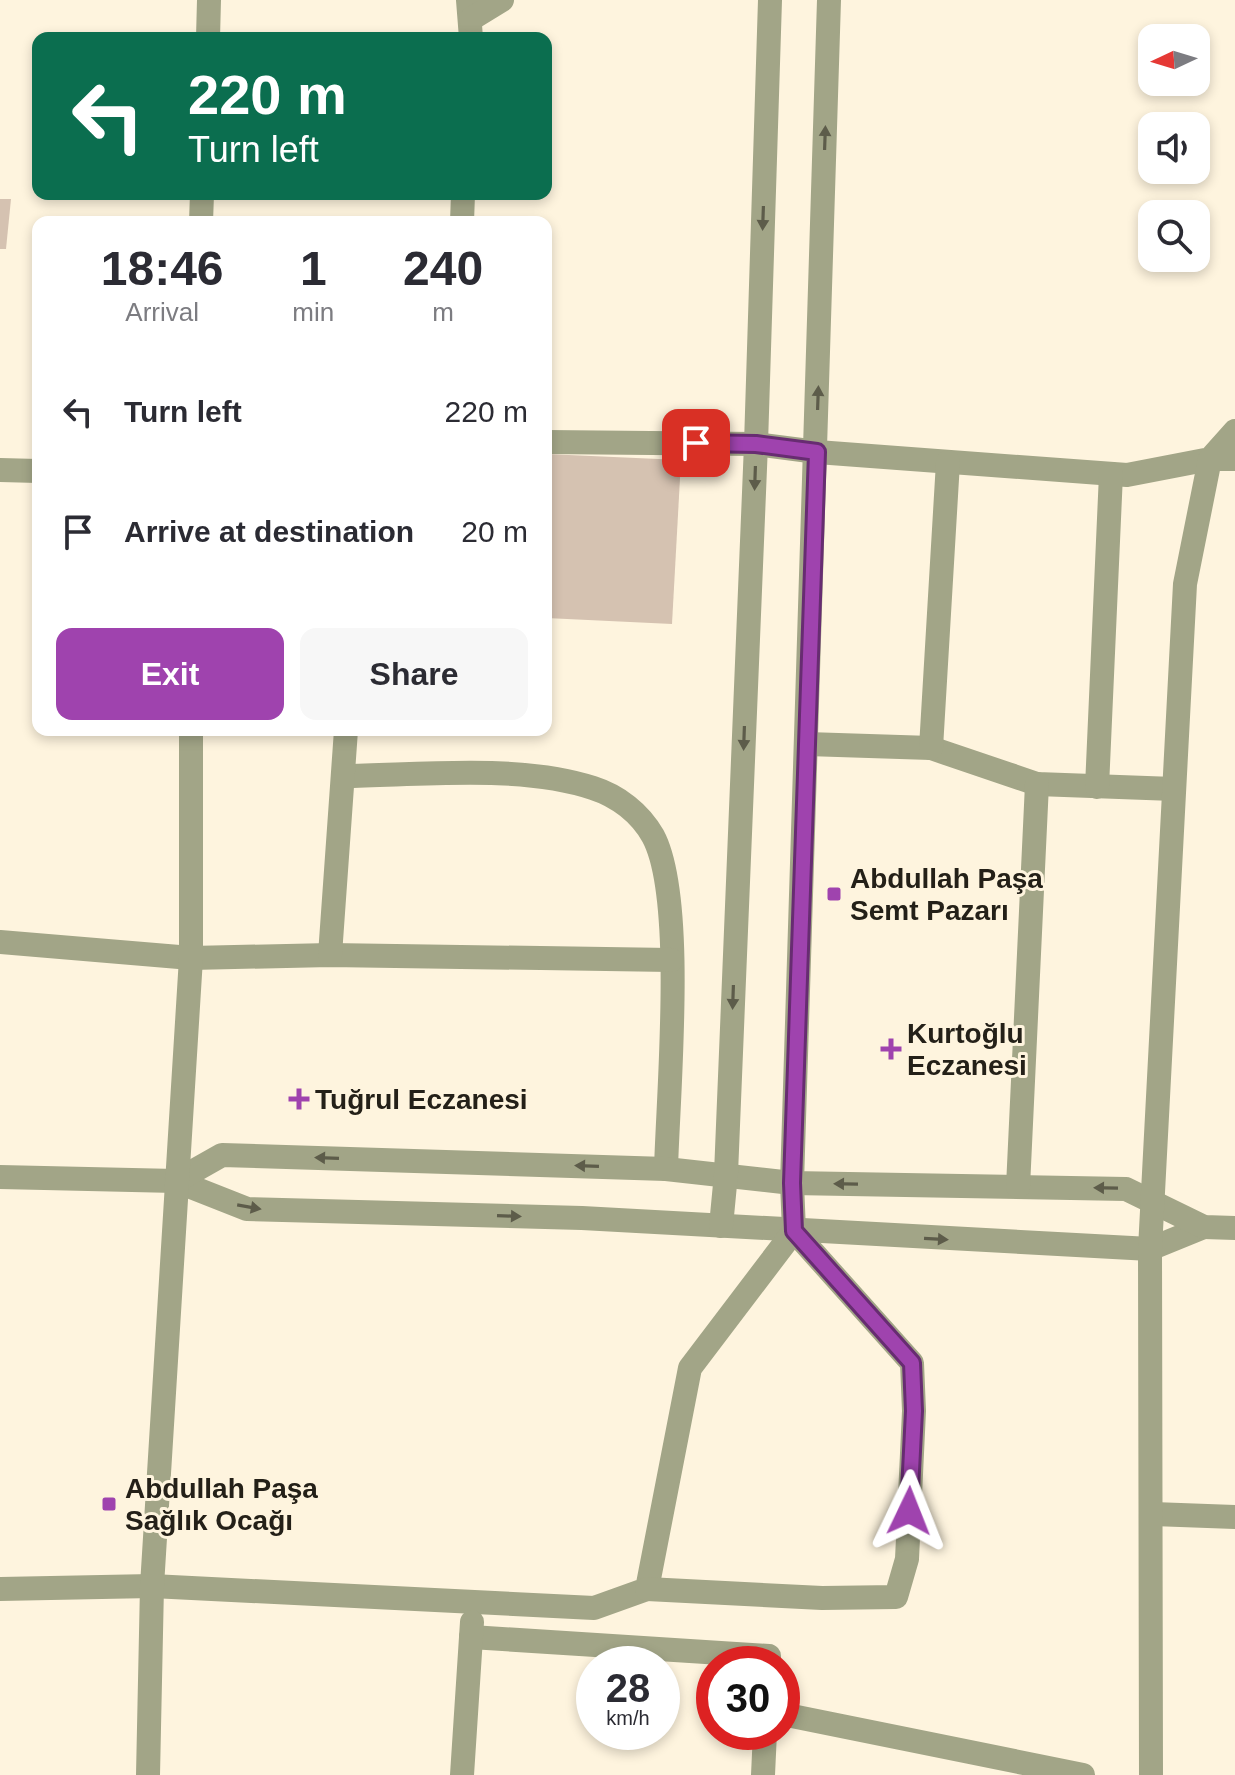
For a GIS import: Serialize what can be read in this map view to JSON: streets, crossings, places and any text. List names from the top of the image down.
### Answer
{
  "places": {
    "transit": ["Abdullah Paşa Semt Pazarı", "Abdullah Paşa Sağlık Ocağı"],
    "health": ["Kurtoğlu Eczanesi", "Tuğrul Eczanesi"]
  },
  "north": "left",
  "page": {
    "turn": ["220 m", "Turn left"],
    "eta": [
      "18:46",
      "Arrival",
      "1",
      "min",
      "240",
      "m"
    ],
    "list": [
      {
        "name": "Turn left",
        "value": "220 m"
      },
      {
        "name": "Arrive at destination",
        "value": "20 m"
      }
    ],
    "buttons": ["Exit", "Share"],
    "speed": "28 km/h",
    "limit": "30"
  }
}
